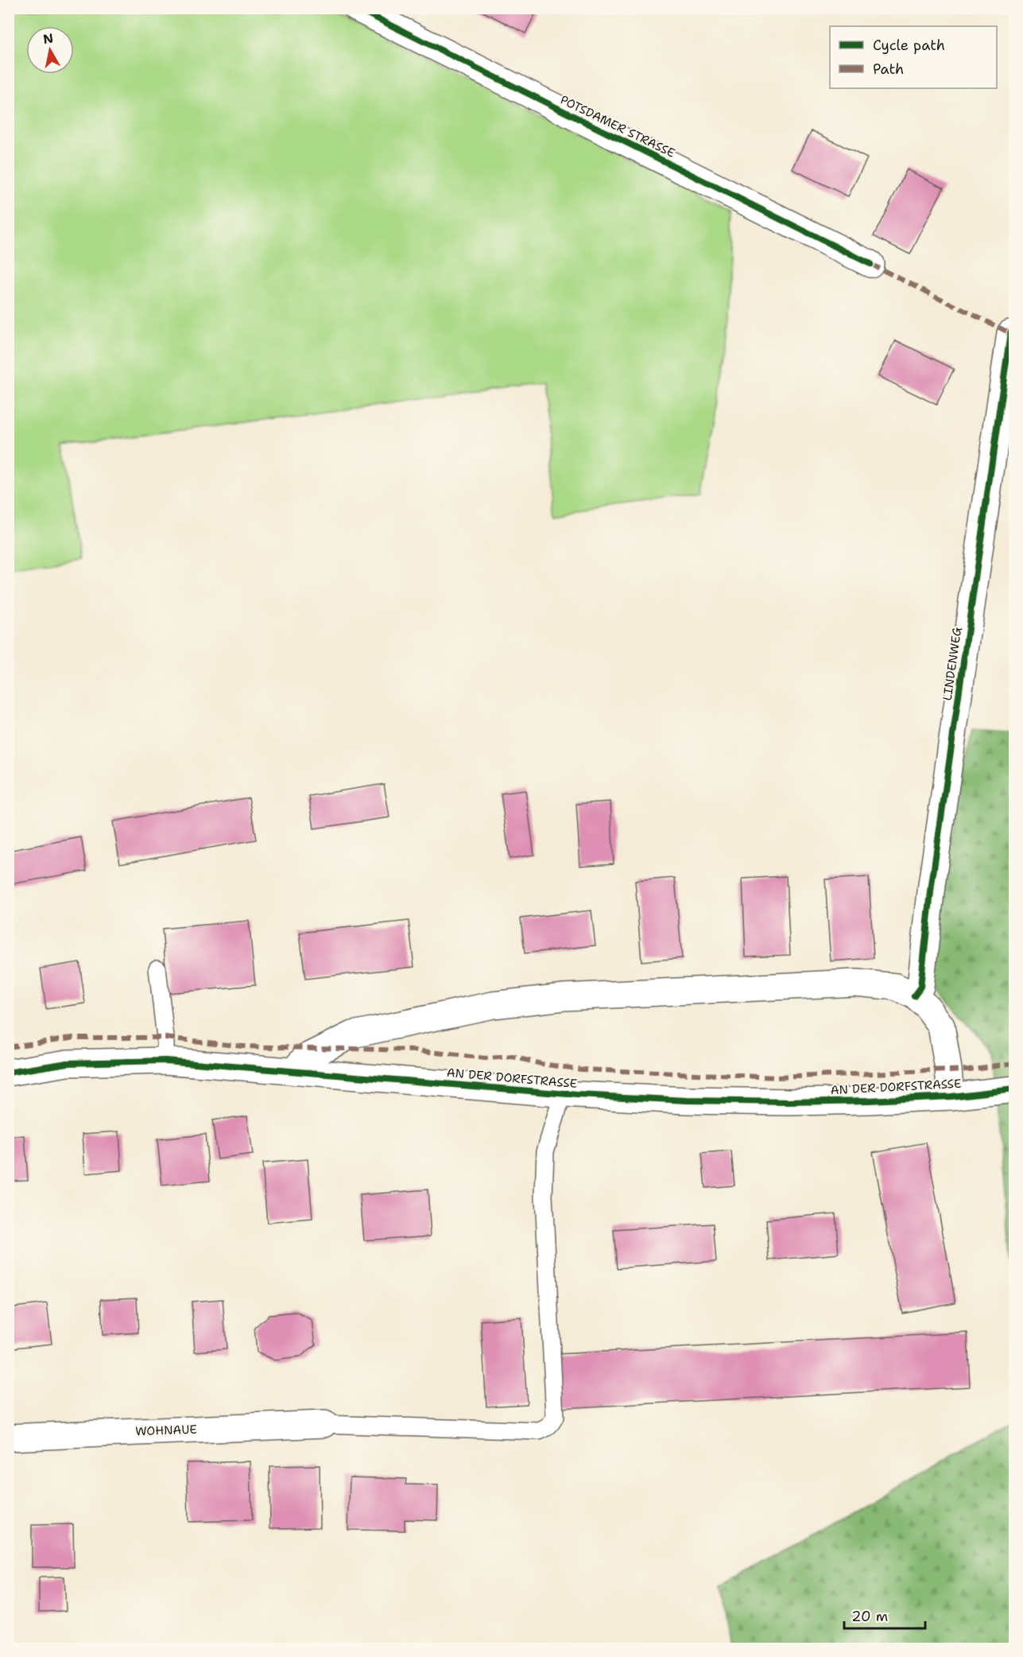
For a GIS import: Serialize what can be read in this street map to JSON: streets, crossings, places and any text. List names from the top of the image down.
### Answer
{
  "streets": {
    "street": [
      "POTSDAMER STRASSE",
      "LINDENWEG",
      "AN DER DORFSTRASSE",
      "WOHNAUE"
    ]
  },
  "legend": ["Cycle path", "Path"],
  "scale_bar": "20 m",
  "north": "top"
}
